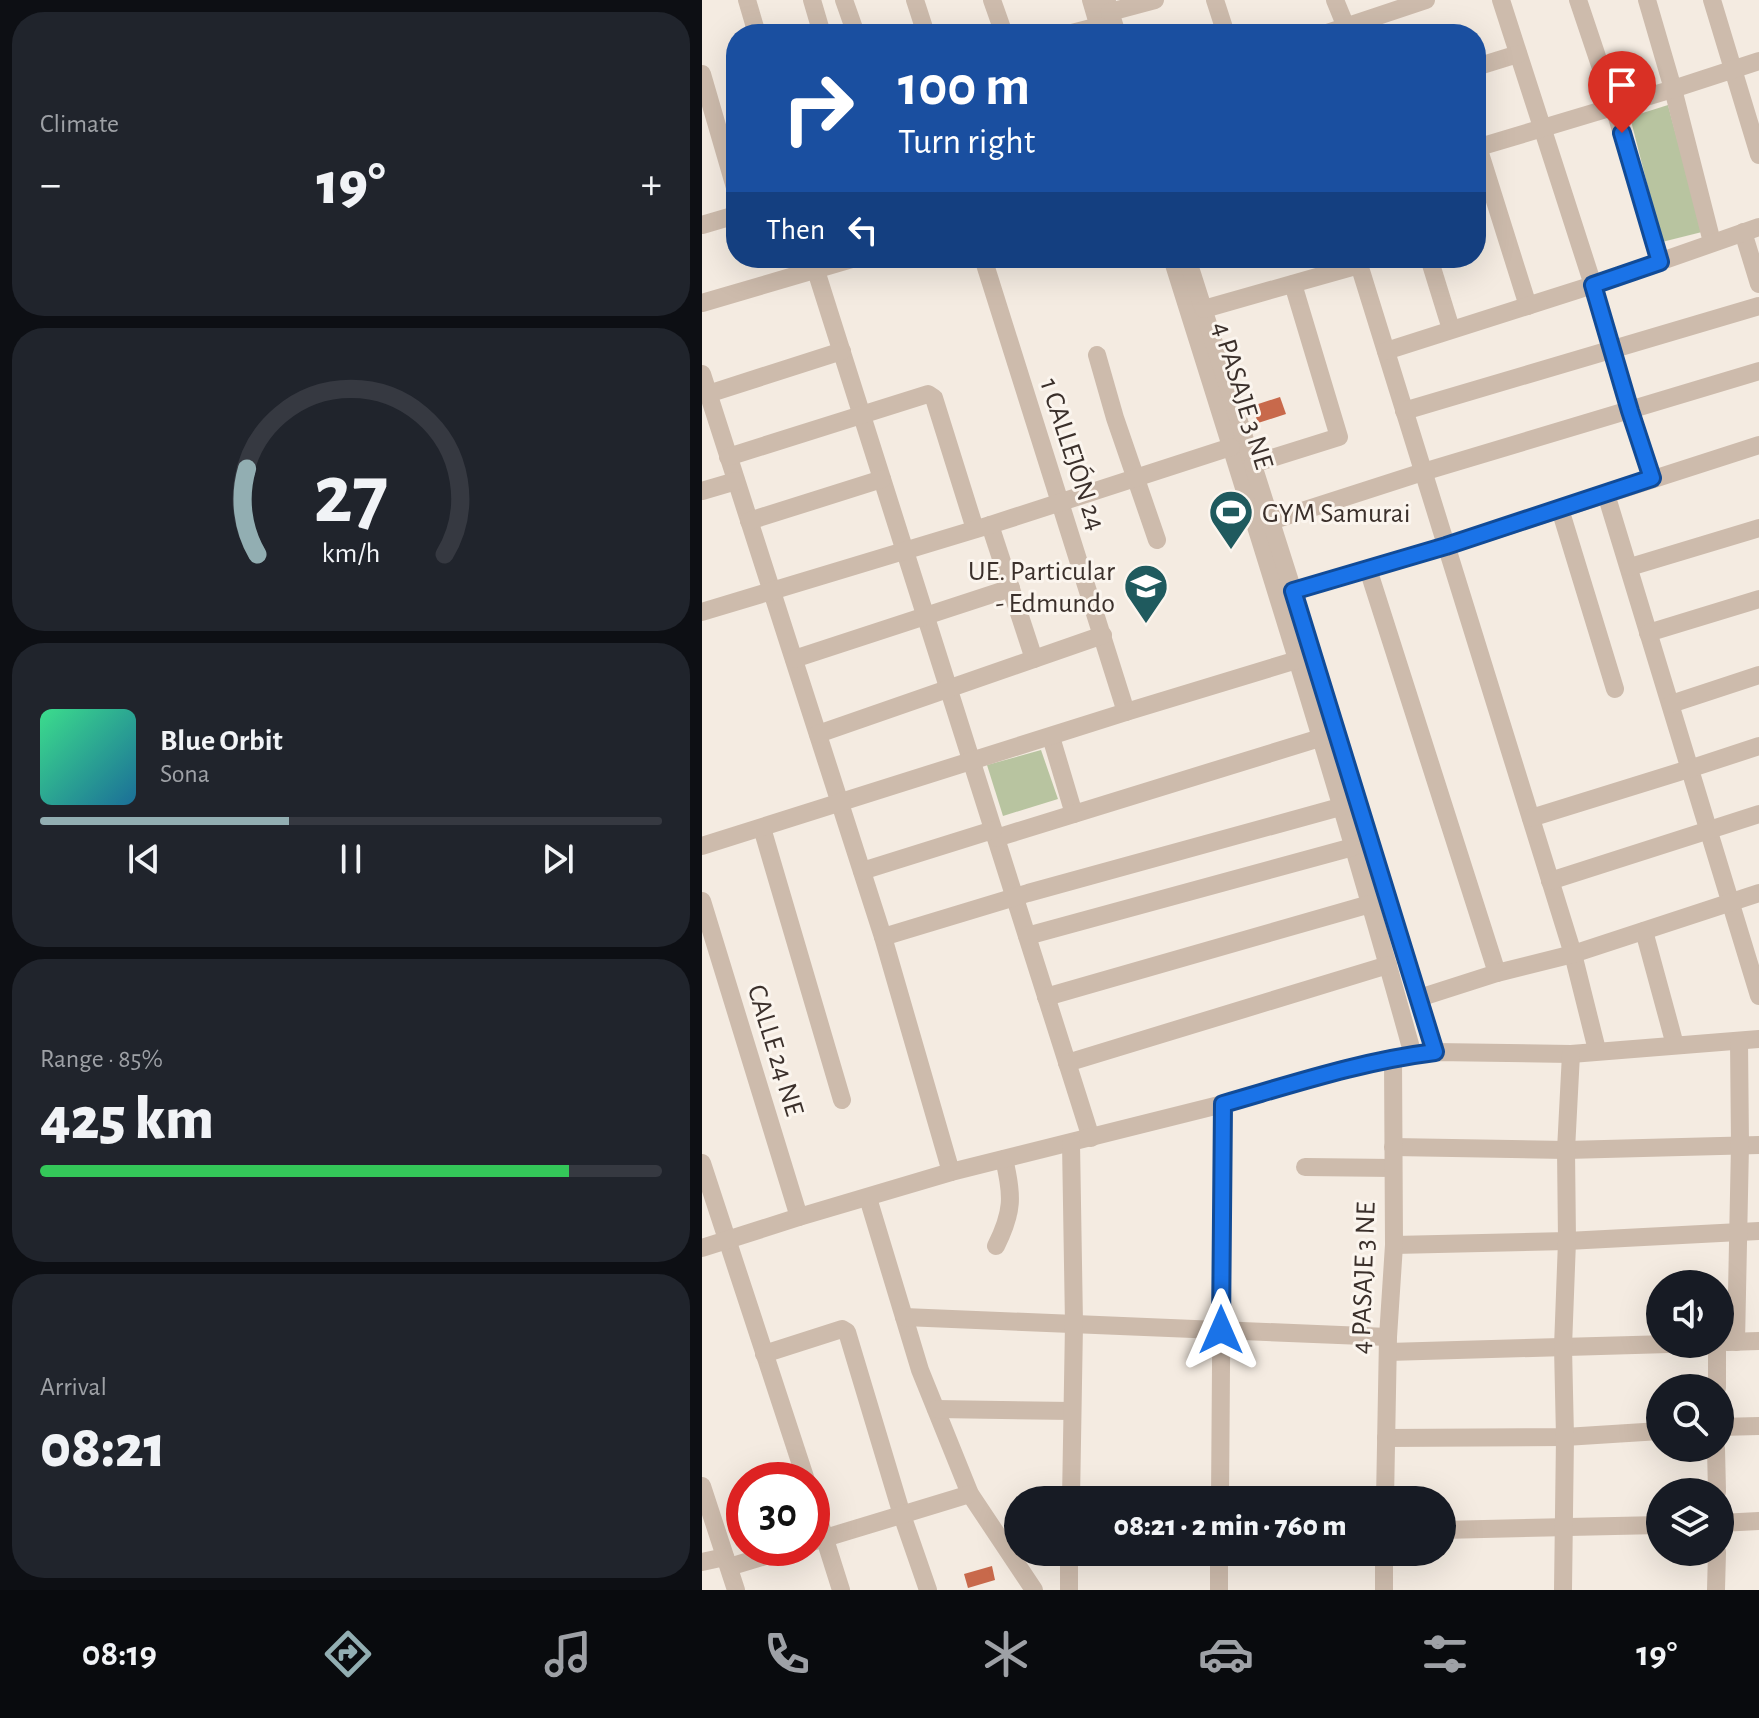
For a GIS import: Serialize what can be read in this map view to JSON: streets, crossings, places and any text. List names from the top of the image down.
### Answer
{
  "streets": {
    "street": ["4 PASAJE 3 NE", "1 CALLEJÓN 24", "CALLE 24 NE"]
  },
  "places": {
    "sports": ["GYM Samurai"],
    "school or university": ["UE. Particular - Edmundo"]
  },
  "page": {
    "tile": [
      "Climate",
      ["Range · 85%", "425 km"],
      ["Arrival", "08:21"]
    ],
    "turn": ["100 m", "Turn right"],
    "heat": ["−", "19°", "+"],
    "then": "Then",
    "song": ["Blue Orbit", "Sona"],
    "limit": "30",
    "trip": "08:21 · 2 min · 760 m",
    "tabs": ["08:19", "19°"],
    "gauge": ["27", "km/h"]
  }
}
